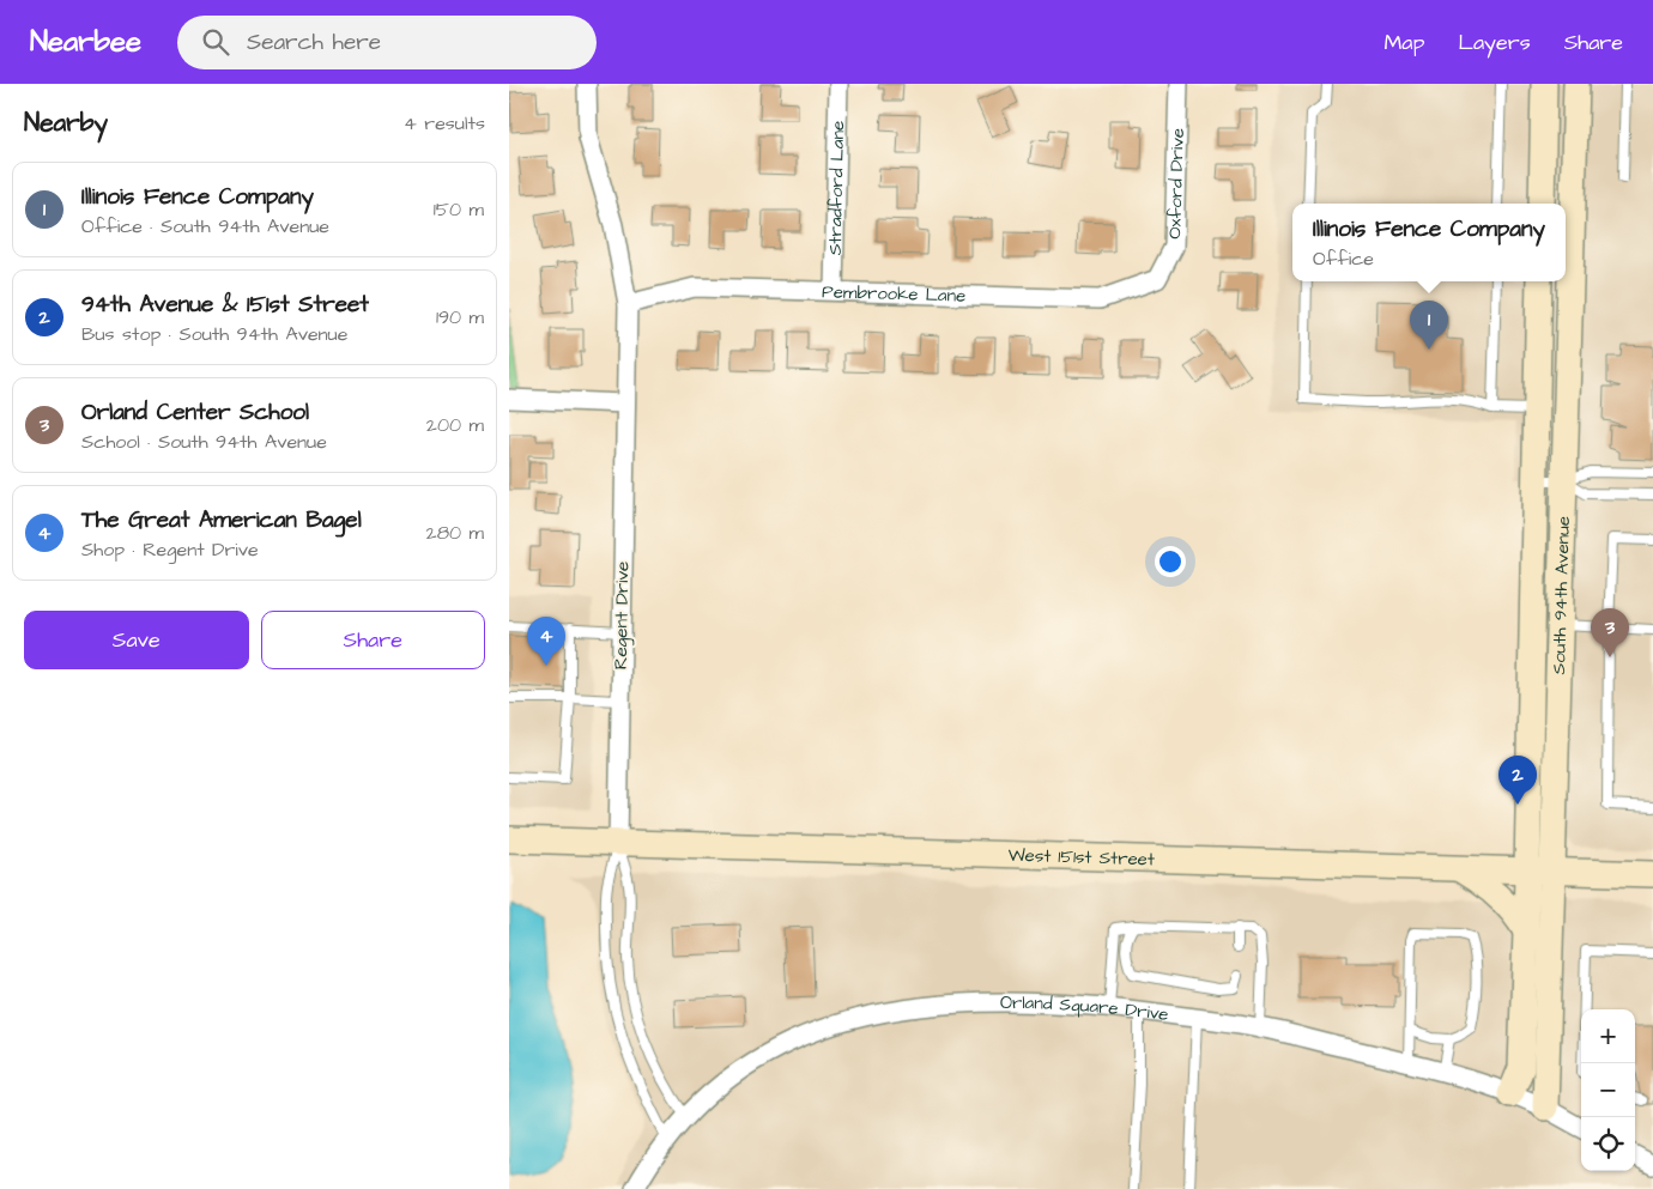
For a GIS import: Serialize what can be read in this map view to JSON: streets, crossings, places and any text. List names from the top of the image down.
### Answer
{
  "streets": {
    "street": [
      "Oxford Drive",
      "Stradford Lane",
      "Pembrooke Lane",
      "South 94th Avenue",
      "Regent Drive",
      "West 151st Street",
      "Orland Square Drive"
    ]
  },
  "crossings": [
    ["Oxford Drive", "Pembrooke Lane"],
    ["Stradford Lane", "Pembrooke Lane"],
    ["Pembrooke Lane", "Regent Drive"],
    ["South 94th Avenue", "West 151st Street"],
    ["South 94th Avenue", "Orland Square Drive"],
    ["Regent Drive", "West 151st Street"],
    ["Regent Drive", "Orland Square Drive"]
  ],
  "page": {
    "header": "Nearbee",
    "search": "Search here",
    "nav": ["Map", "Layers", "Share"],
    "heading": ["Nearby", "4 results"],
    "list": [
      {
        "mark": "1",
        "name": "Illinois Fence Company",
        "note": "Office · South 94th Avenue",
        "value": "150 m"
      },
      {
        "mark": "2",
        "name": "94th Avenue & 151st Street",
        "note": "Bus stop · South 94th Avenue",
        "value": "190 m"
      },
      {
        "mark": "3",
        "name": "Orland Center School",
        "note": "School · South 94th Avenue",
        "value": "200 m"
      },
      {
        "mark": "4",
        "name": "The Great American Bagel",
        "note": "Shop · Regent Drive",
        "value": "280 m"
      }
    ],
    "popup": ["Illinois Fence Company", "Office"],
    "pins": [
      "1",
      "3",
      "4",
      "2"
    ],
    "buttons": ["Save", "Share"],
    "map_buttons": ["+", "−"]
  }
}
